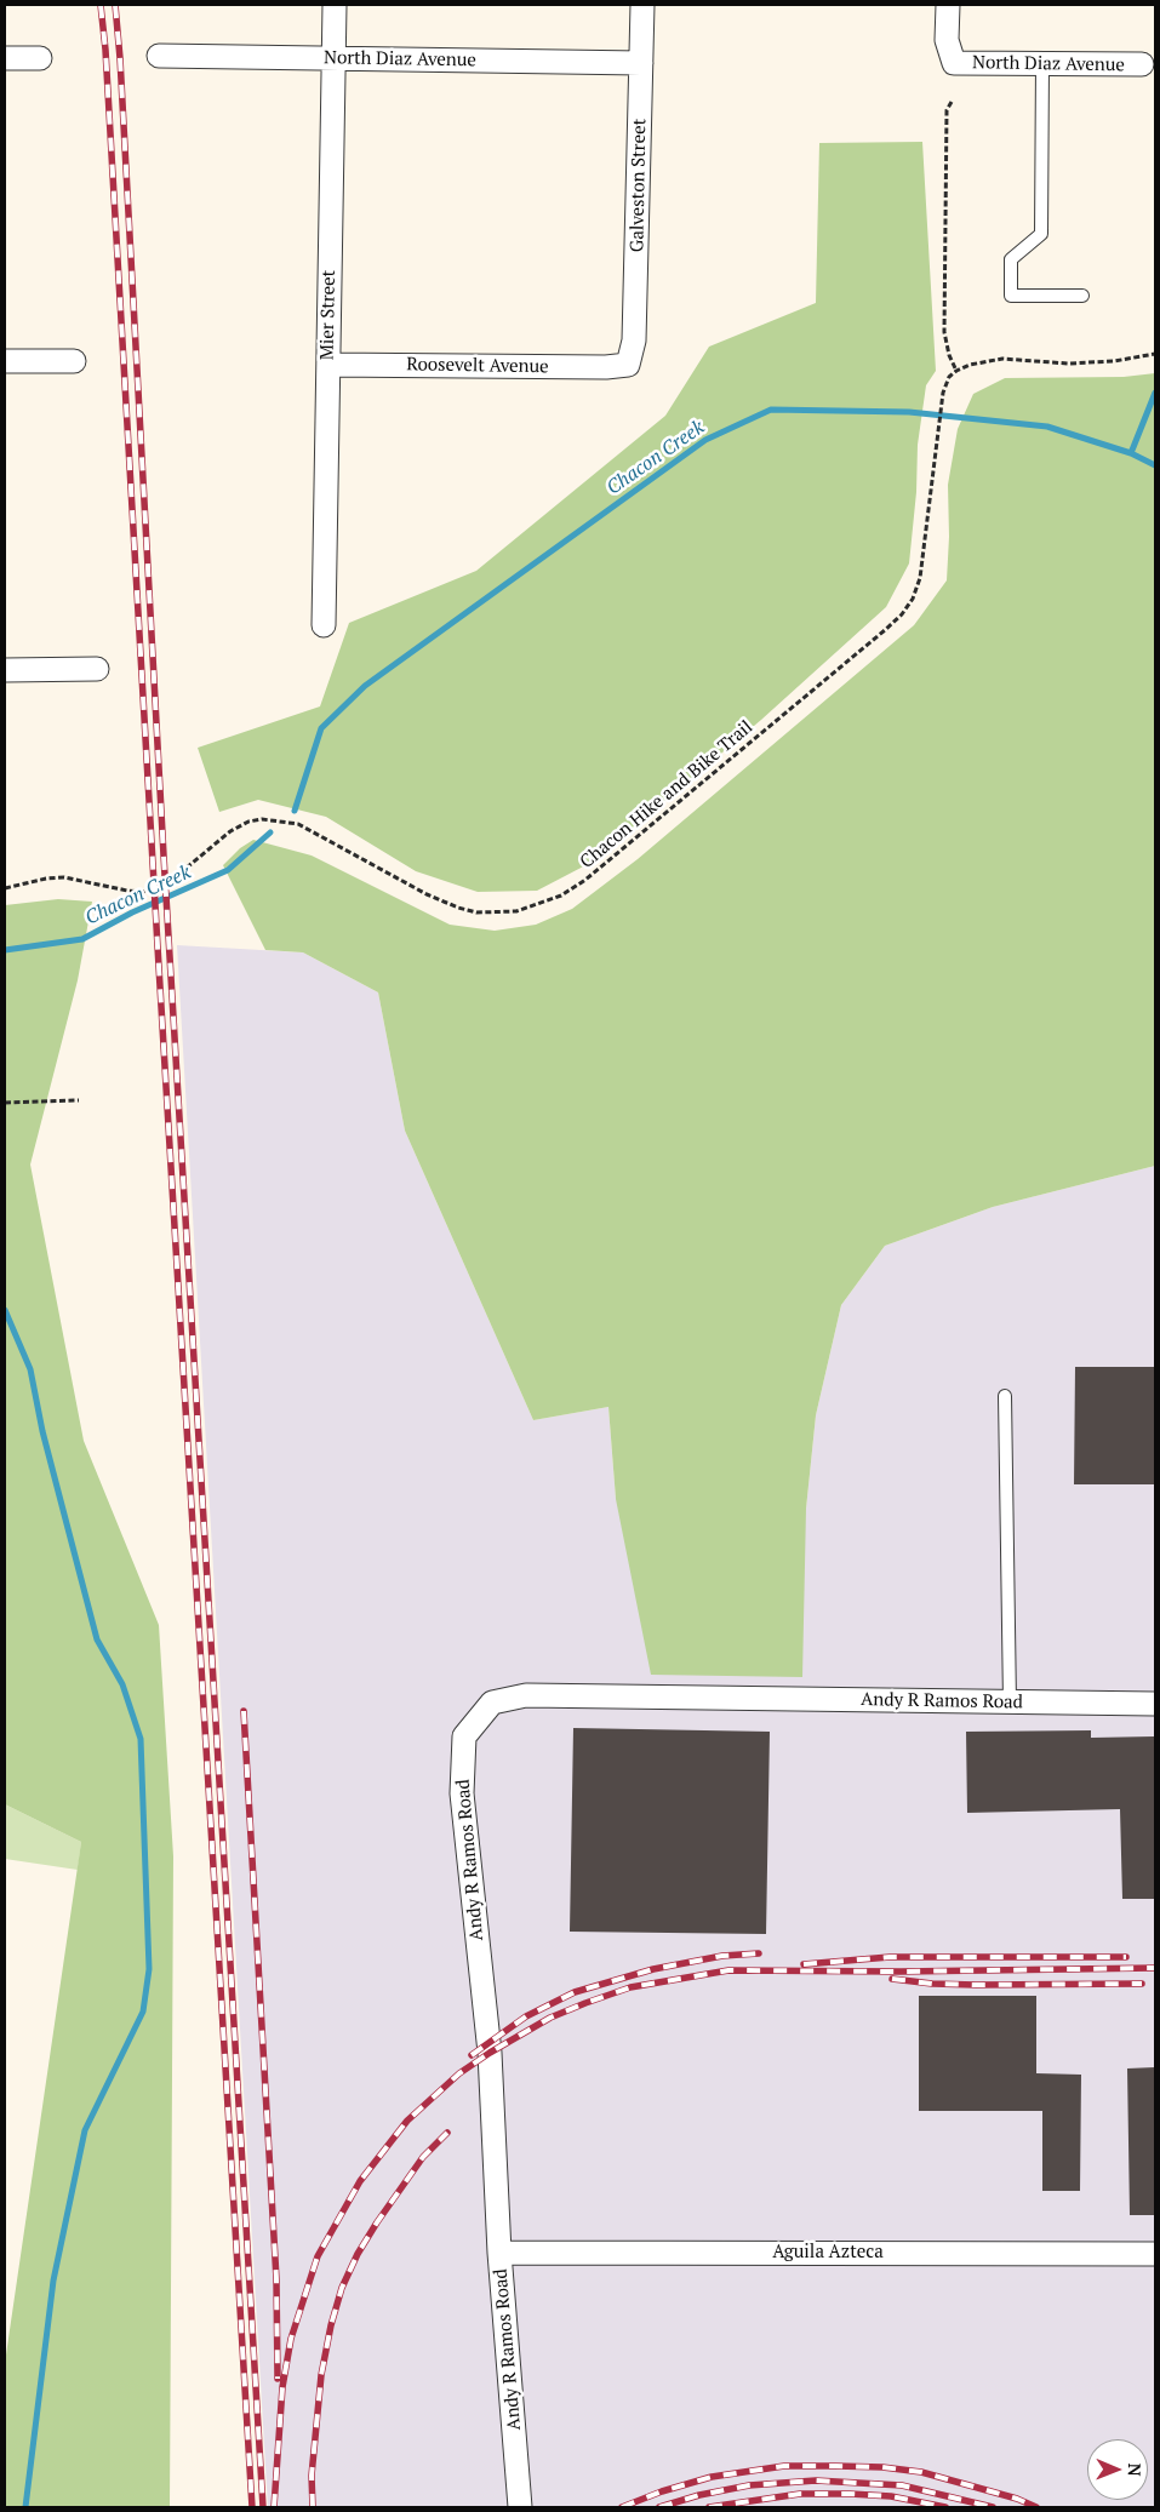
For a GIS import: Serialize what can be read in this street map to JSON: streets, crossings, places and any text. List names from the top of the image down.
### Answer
{
  "streets": {
    "street": [
      "North Diaz Avenue",
      "Galveston Street",
      "Mier Street",
      "Roosevelt Avenue",
      "Andy R Ramos Road",
      "Aguila Azteca"
    ],
    "path": ["Chacon Hike and Bike Trail"]
  },
  "crossings": [
    ["North Diaz Avenue", "Galveston Street"],
    ["North Diaz Avenue", "Mier Street"],
    ["Galveston Street", "Roosevelt Avenue"],
    ["Mier Street", "Roosevelt Avenue"],
    ["Andy R Ramos Road", "Aguila Azteca"]
  ],
  "water": ["Chacon Creek"],
  "north": "right"
}
